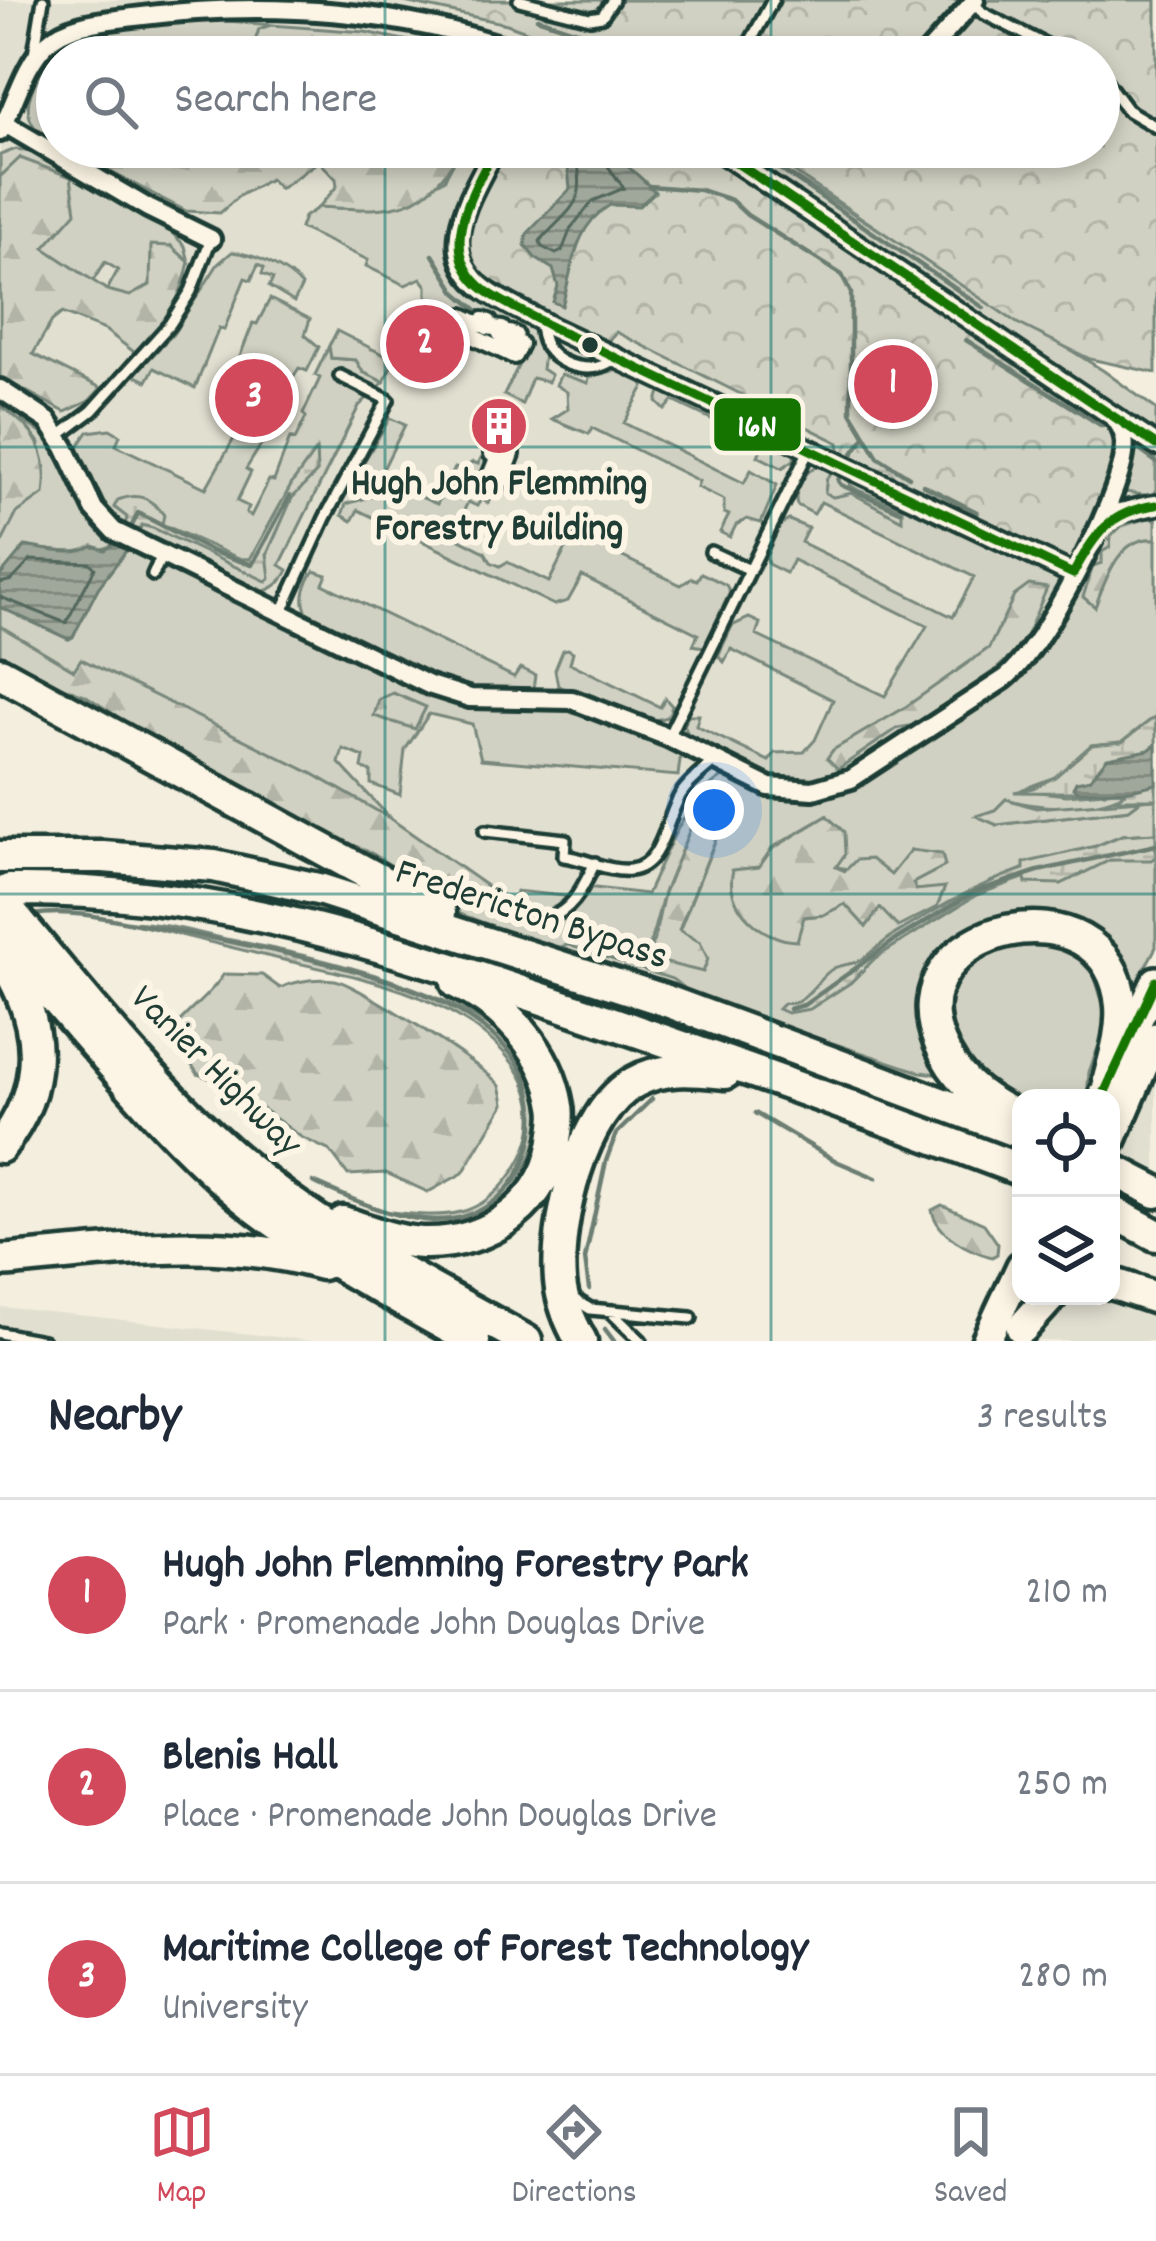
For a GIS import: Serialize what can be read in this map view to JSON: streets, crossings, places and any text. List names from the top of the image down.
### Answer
{
  "streets": {
    "highway": ["Fredericton Bypass", "Vanier Highway"]
  },
  "crossings": [
    ["Fredericton Bypass", "Vanier Highway"]
  ],
  "places": {
    "building": ["Hugh John Flemming Forestry Building"]
  },
  "lines": ["transit line 16N"],
  "page": {
    "search": "Search here",
    "pins": ["2", "1", "3"],
    "heading": ["Nearby", "3 results"],
    "list": [
      {
        "mark": "1",
        "name": "Hugh John Flemming Forestry Park",
        "note": "Park · Promenade John Douglas Drive",
        "value": "210 m"
      },
      {
        "mark": "2",
        "name": "Blenis Hall",
        "note": "Place · Promenade John Douglas Drive",
        "value": "250 m"
      },
      {
        "mark": "3",
        "name": "Maritime College of Forest Technology",
        "note": "University",
        "value": "280 m"
      }
    ],
    "nav": ["Map", "Directions", "Saved"]
  }
}
